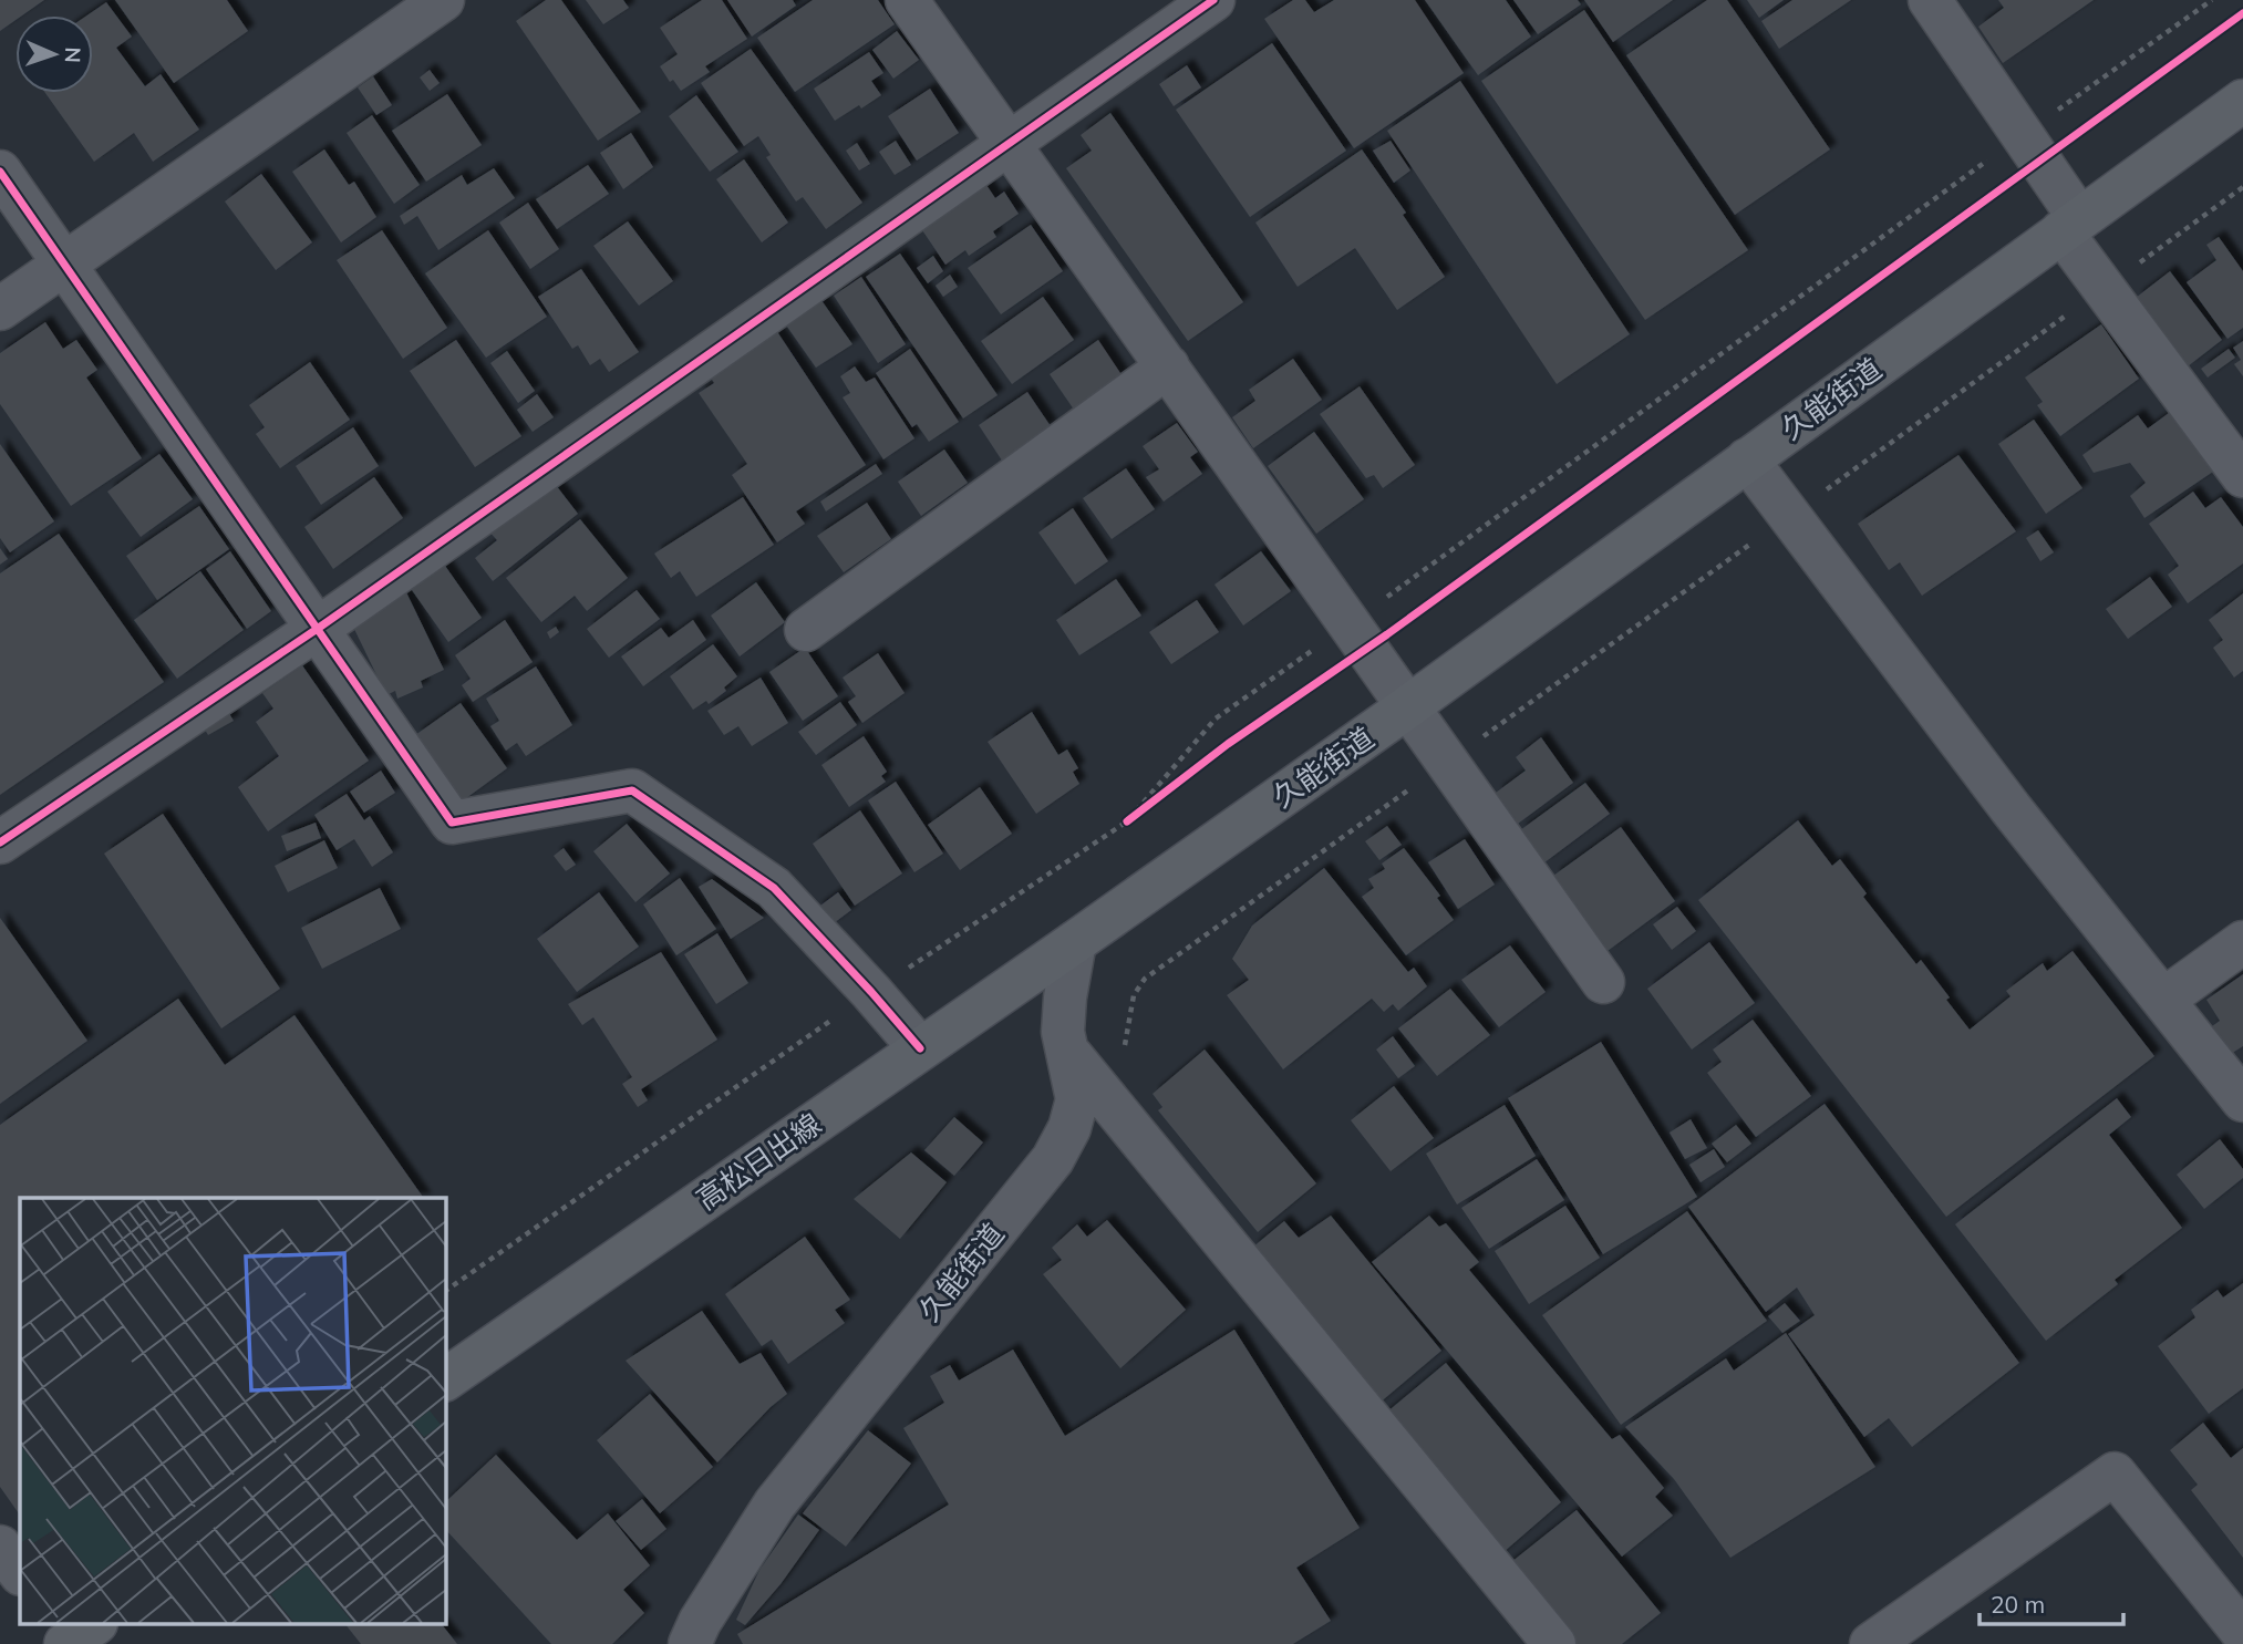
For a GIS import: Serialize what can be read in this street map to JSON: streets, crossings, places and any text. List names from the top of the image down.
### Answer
{
  "streets": {
    "main road": ["久能街道", "高松日出線"]
  },
  "crossings": [
    ["久能街道", "高松日出線"]
  ],
  "scale_bar": "20 m",
  "north": "right"
}
